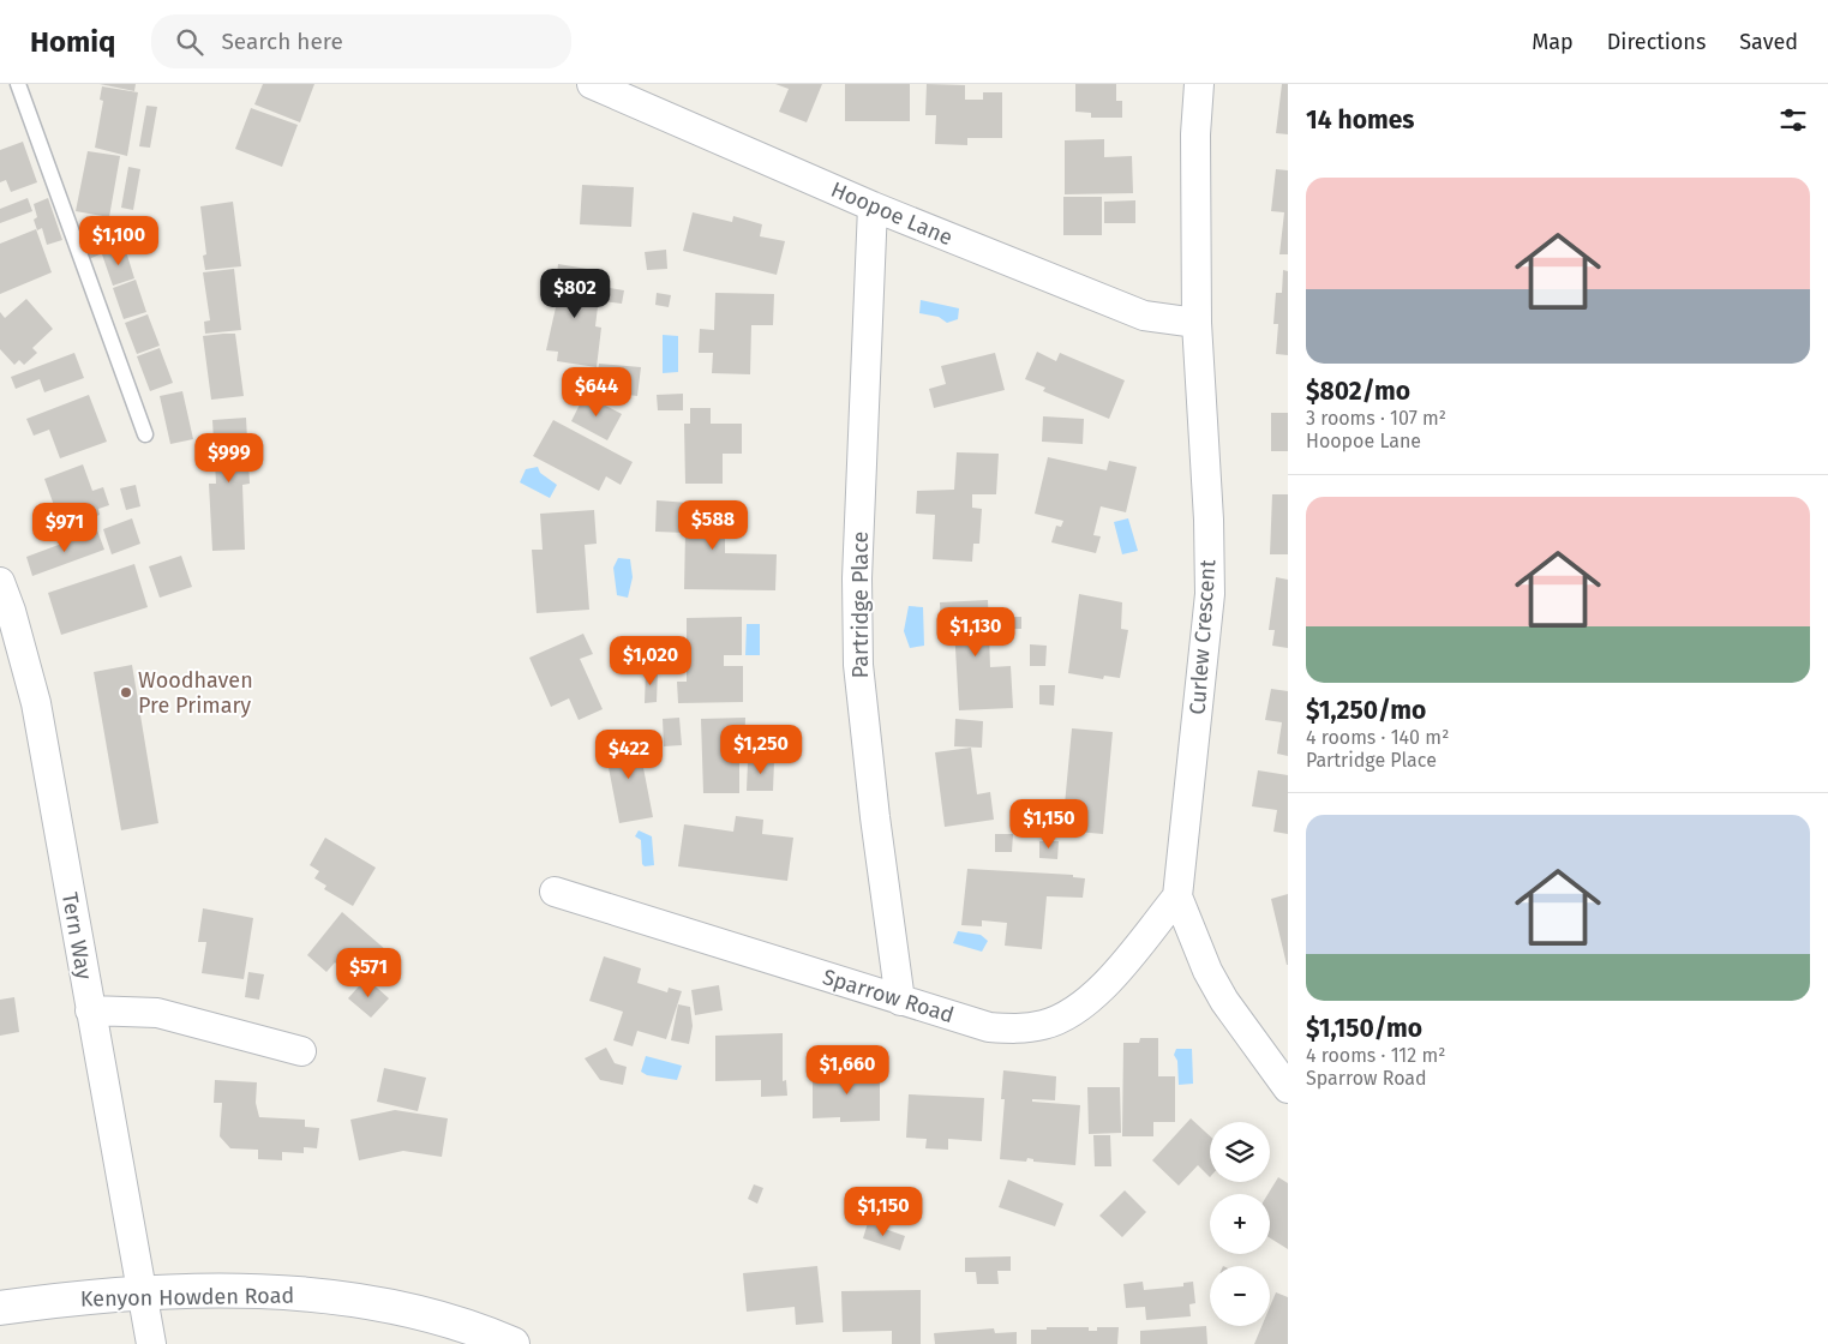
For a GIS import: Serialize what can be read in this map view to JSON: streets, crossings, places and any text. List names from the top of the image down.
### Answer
{
  "streets": {
    "street": [
      "Hoopoe Lane",
      "Partridge Place",
      "Curlew Crescent",
      "Tern Way",
      "Sparrow Road",
      "Kenyon Howden Road"
    ]
  },
  "crossings": [
    ["Hoopoe Lane", "Partridge Place"],
    ["Hoopoe Lane", "Curlew Crescent"],
    ["Partridge Place", "Sparrow Road"],
    ["Curlew Crescent", "Sparrow Road"],
    ["Tern Way", "Kenyon Howden Road"]
  ],
  "places": ["Woodhaven Pre Primary"],
  "page": {
    "header": "Homiq",
    "search": "Search here",
    "nav": ["Map", "Directions", "Saved"],
    "heading": "14 homes",
    "list": [
      {
        "name": "$802/mo",
        "note": "3 rooms · 107 m² · Hoopoe Lane"
      },
      {
        "name": "$1,250/mo",
        "note": "4 rooms · 140 m² · Partridge Place"
      },
      {
        "name": "$1,150/mo",
        "note": "4 rooms · 112 m² · Sparrow Road"
      }
    ],
    "price": [
      "$1,100",
      "$802",
      "$644",
      "$999",
      "$588",
      "$971",
      "$1,130",
      "$1,020",
      "$1,250",
      "$422",
      "$1,150",
      "$571",
      "$1,660",
      "$1,150"
    ],
    "map_buttons": ["+", "−"]
  }
}
